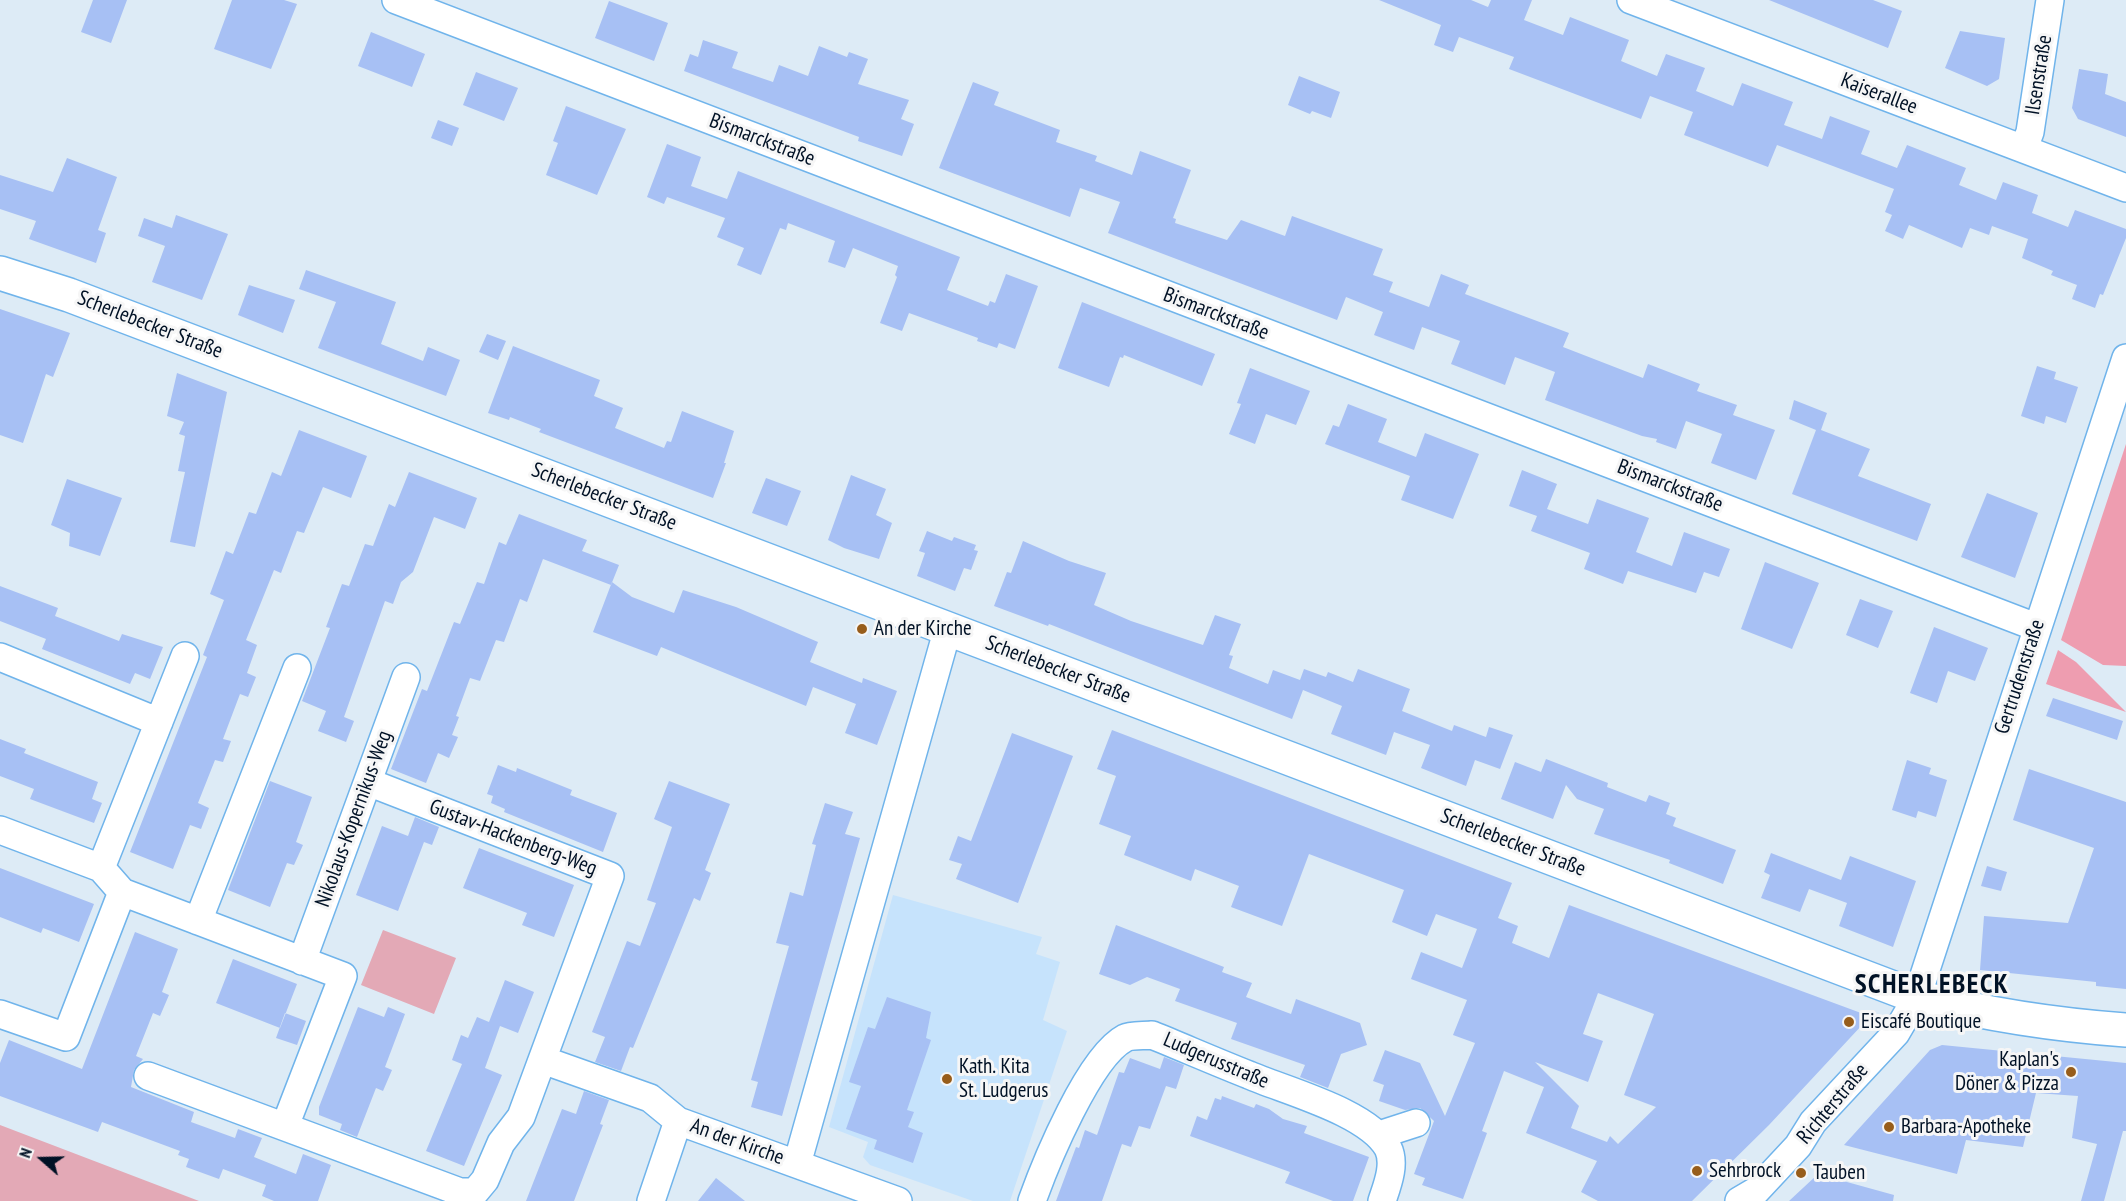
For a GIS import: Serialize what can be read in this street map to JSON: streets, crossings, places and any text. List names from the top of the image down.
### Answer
{
  "streets": {
    "street": [
      "Ilsenstraße",
      "Kaiserallee",
      "Bismarckstraße",
      "Scherlebecker Straße",
      "Gertrudenstraße",
      "Nikolaus-Kopernikus-Weg",
      "Gustav-Hackenberg-Weg",
      "Ludgerusstraße",
      "Richterstraße",
      "An der Kirche"
    ]
  },
  "crossings": [
    ["Ilsenstraße", "Kaiserallee"],
    ["Bismarckstraße", "Gertrudenstraße"],
    ["Scherlebecker Straße", "Gertrudenstraße"],
    ["Scherlebecker Straße", "Richterstraße"],
    ["Scherlebecker Straße", "An der Kirche"],
    ["Gertrudenstraße", "Richterstraße"],
    ["Nikolaus-Kopernikus-Weg", "Gustav-Hackenberg-Weg"]
  ],
  "districts": ["SCHERLEBECK"],
  "places": [
    "An der Kirche",
    "Eiscafé Boutique",
    "Kaplan's Döner & Pizza",
    "Kath. Kita St. Ludgerus",
    "Barbara-Apotheke",
    "Sehrbrock",
    "Tauben"
  ],
  "north": "left"
}
